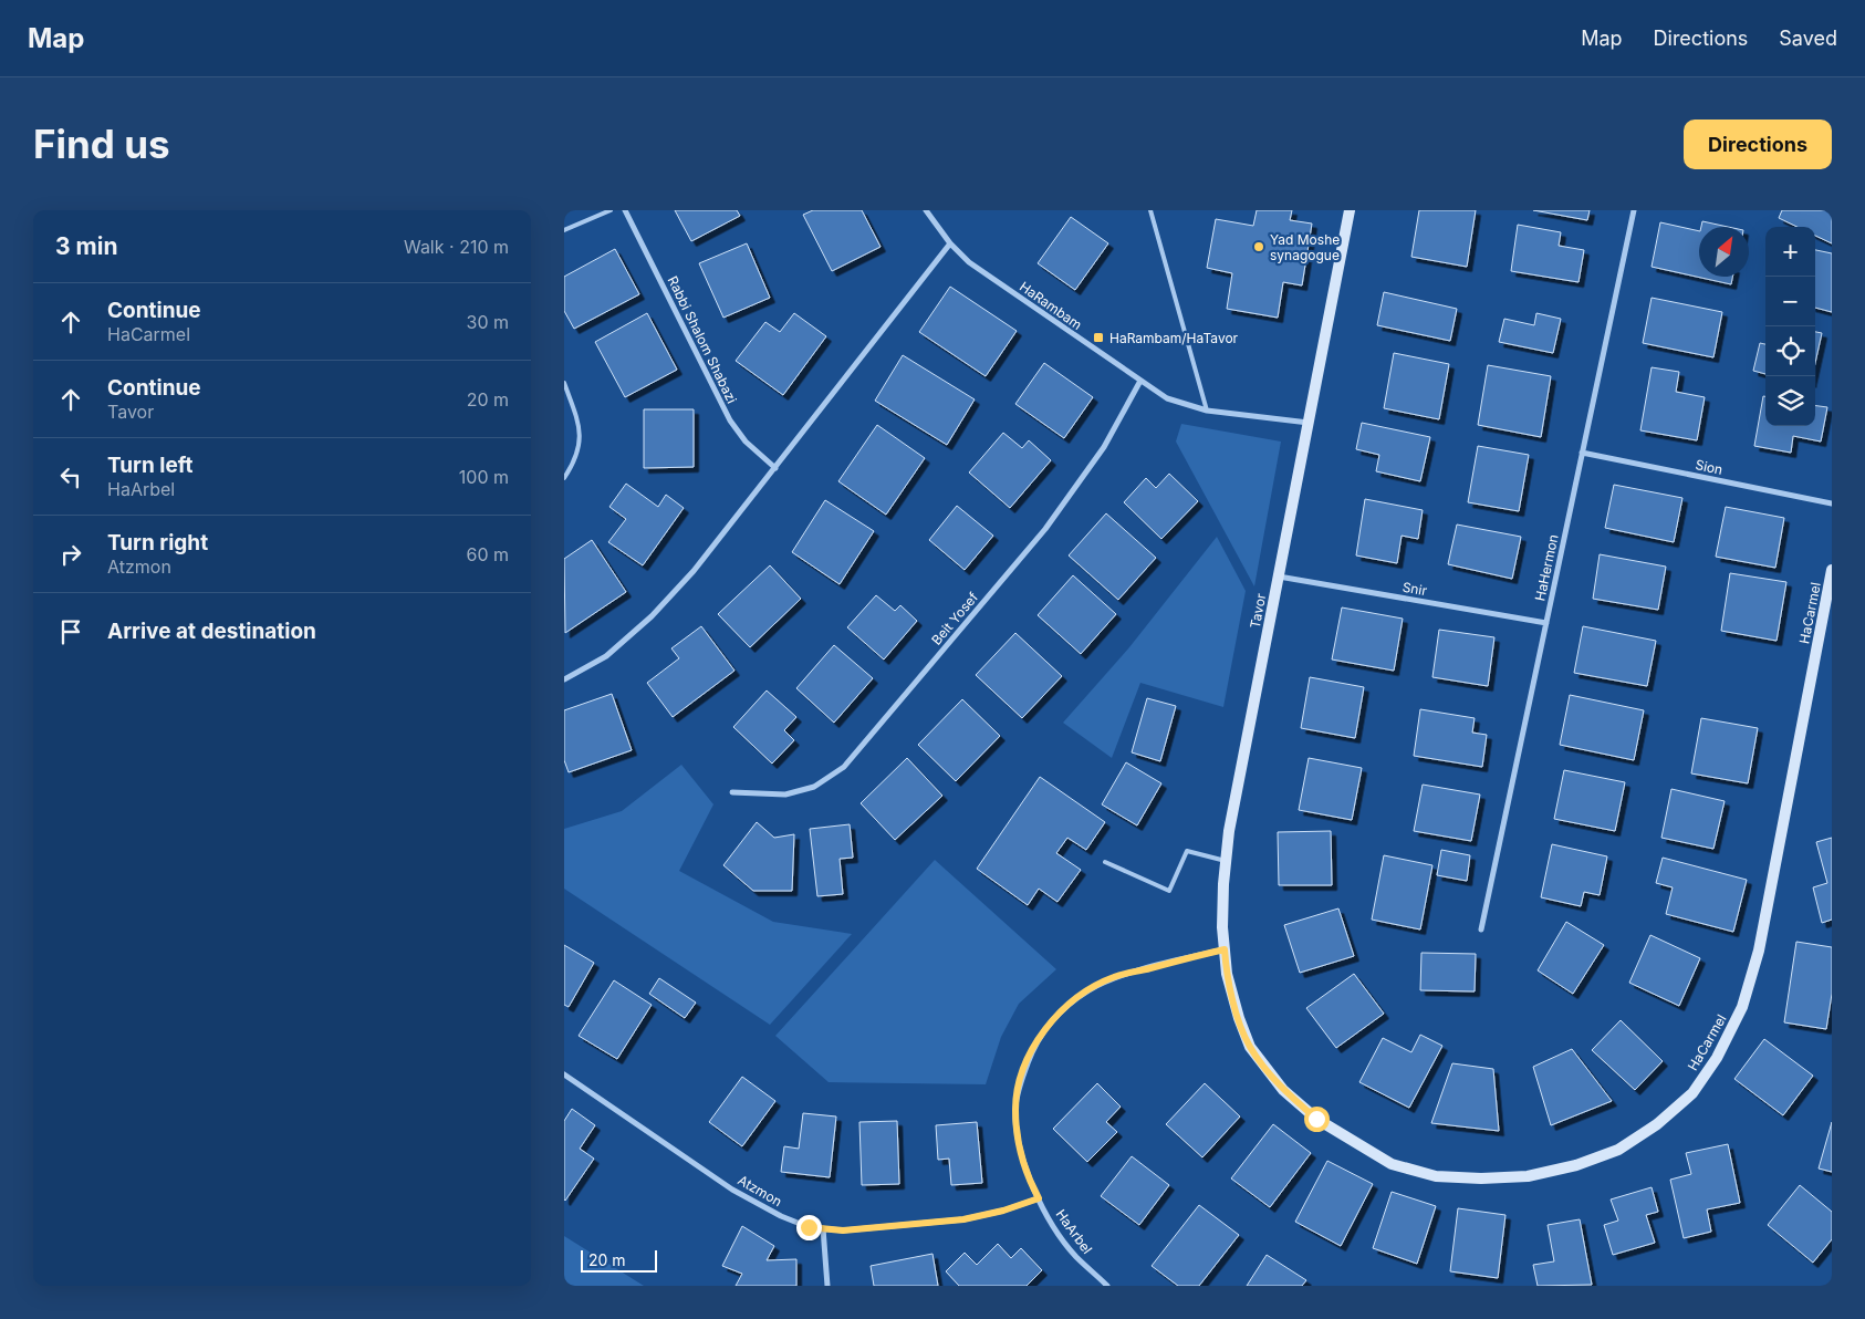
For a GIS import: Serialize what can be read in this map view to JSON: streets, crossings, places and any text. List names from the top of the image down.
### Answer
{
  "streets": {
    "street": [
      "HaRambam",
      "Rabbi Shalom Shabazi",
      "Sion",
      "HaHermon",
      "Snir",
      "Tavor",
      "HaCarmel",
      "Beit Yosef",
      "Atzmon",
      "HaArbel"
    ]
  },
  "crossings": [
    ["HaRambam", "Tavor"],
    ["HaRambam", "Beit Yosef"],
    ["Sion", "HaHermon"],
    ["HaHermon", "Snir"],
    ["Snir", "Tavor"],
    ["Tavor", "HaCarmel"],
    ["Tavor", "HaArbel"],
    ["Atzmon", "HaArbel"]
  ],
  "places": {
    "other": ["Yad Moshe synagogue"],
    "transit": ["HaRambam/HaTavor"]
  },
  "scale_bar": "20 m",
  "north": "top right",
  "page": {
    "header": "Map",
    "nav": ["Map", "Directions", "Saved"],
    "buttons": "Directions",
    "title": "Find us",
    "heading": ["3 min", "Walk · 210 m"],
    "map_buttons": ["+", "−"],
    "list": [
      ["Continue", "HaCarmel", "30 m"],
      ["Continue", "Tavor", "20 m"],
      ["Turn left", "HaArbel", "100 m"],
      ["Turn right", "Atzmon", "60 m"],
      "Arrive at destination"
    ],
    "scale": "20 m"
  }
}
